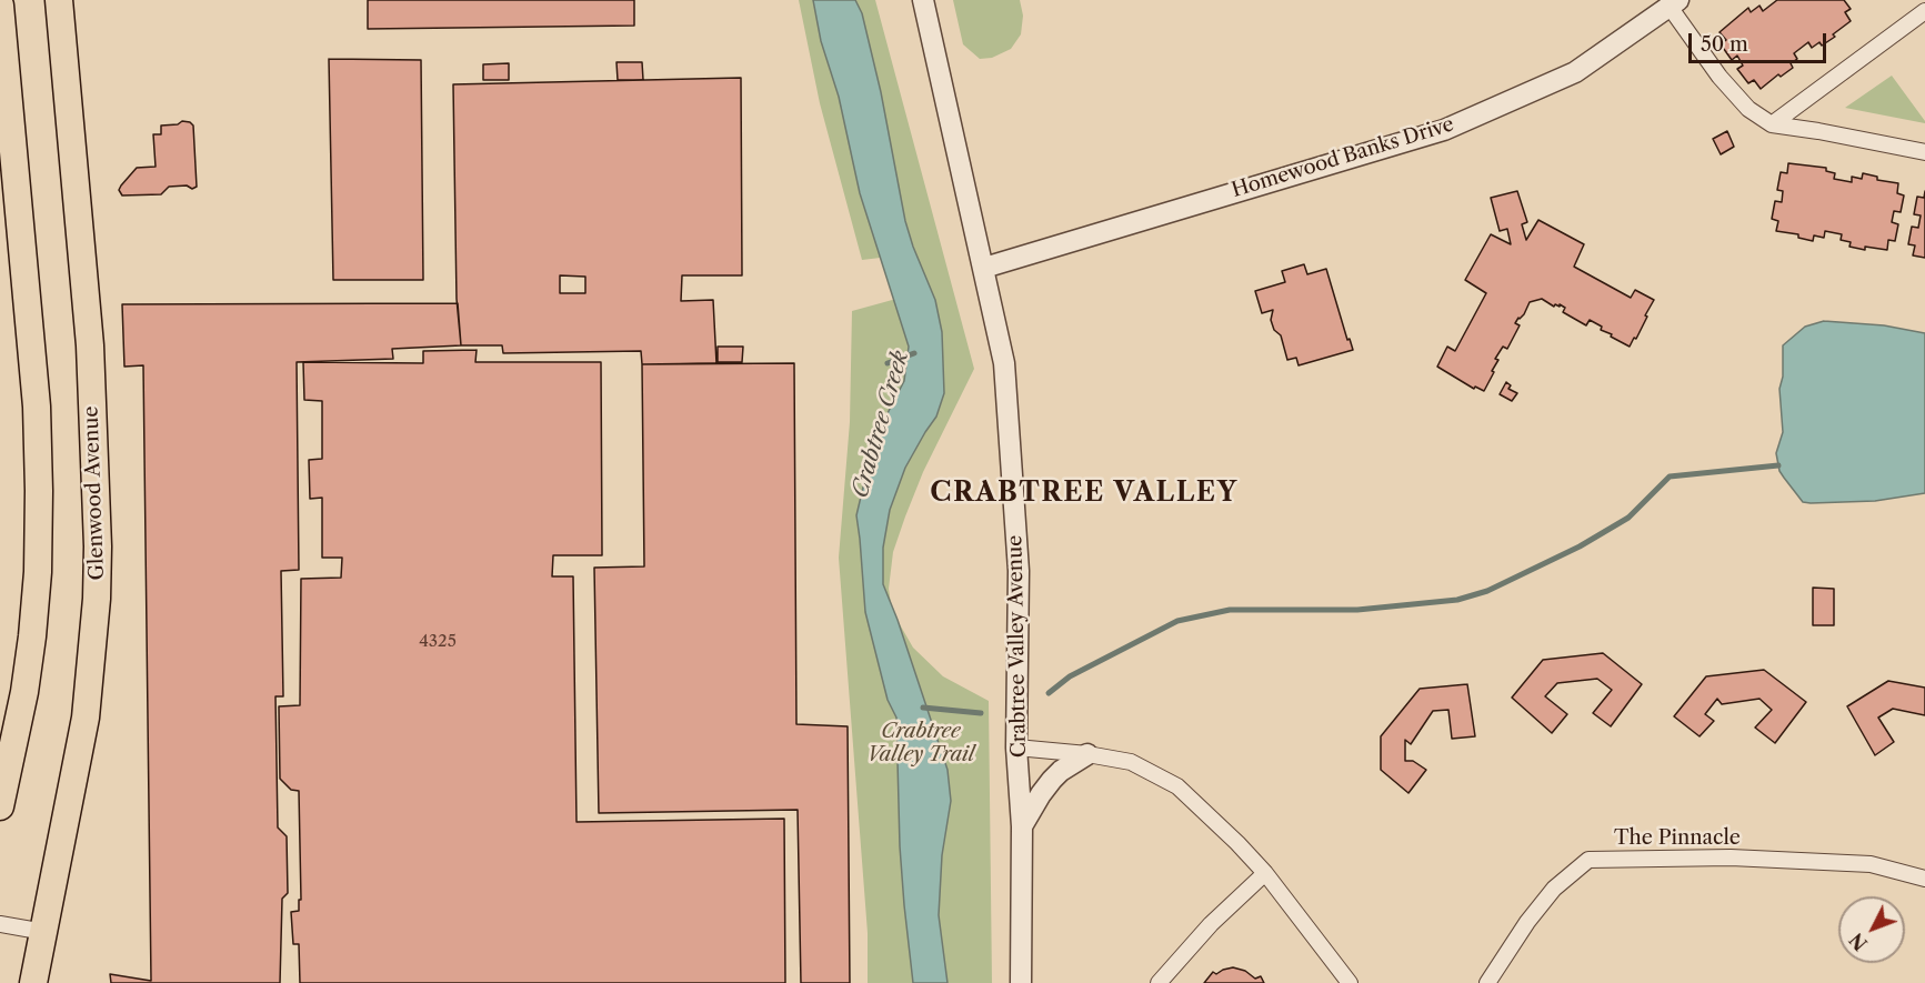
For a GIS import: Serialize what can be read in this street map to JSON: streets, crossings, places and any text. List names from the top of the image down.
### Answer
{
  "streets": {
    "highway": ["Glenwood Avenue"],
    "street": ["Homewood Banks Drive", "Crabtree Valley Avenue", "The Pinnacle"]
  },
  "crossings": [
    ["Homewood Banks Drive", "Crabtree Valley Avenue"]
  ],
  "districts": ["CRABTREE VALLEY"],
  "water": ["Crabtree Creek"],
  "parks": ["Crabtree Valley Trail"],
  "house_numbers": ["4325"],
  "scale_bar": "50 m",
  "north": "bottom left"
}
